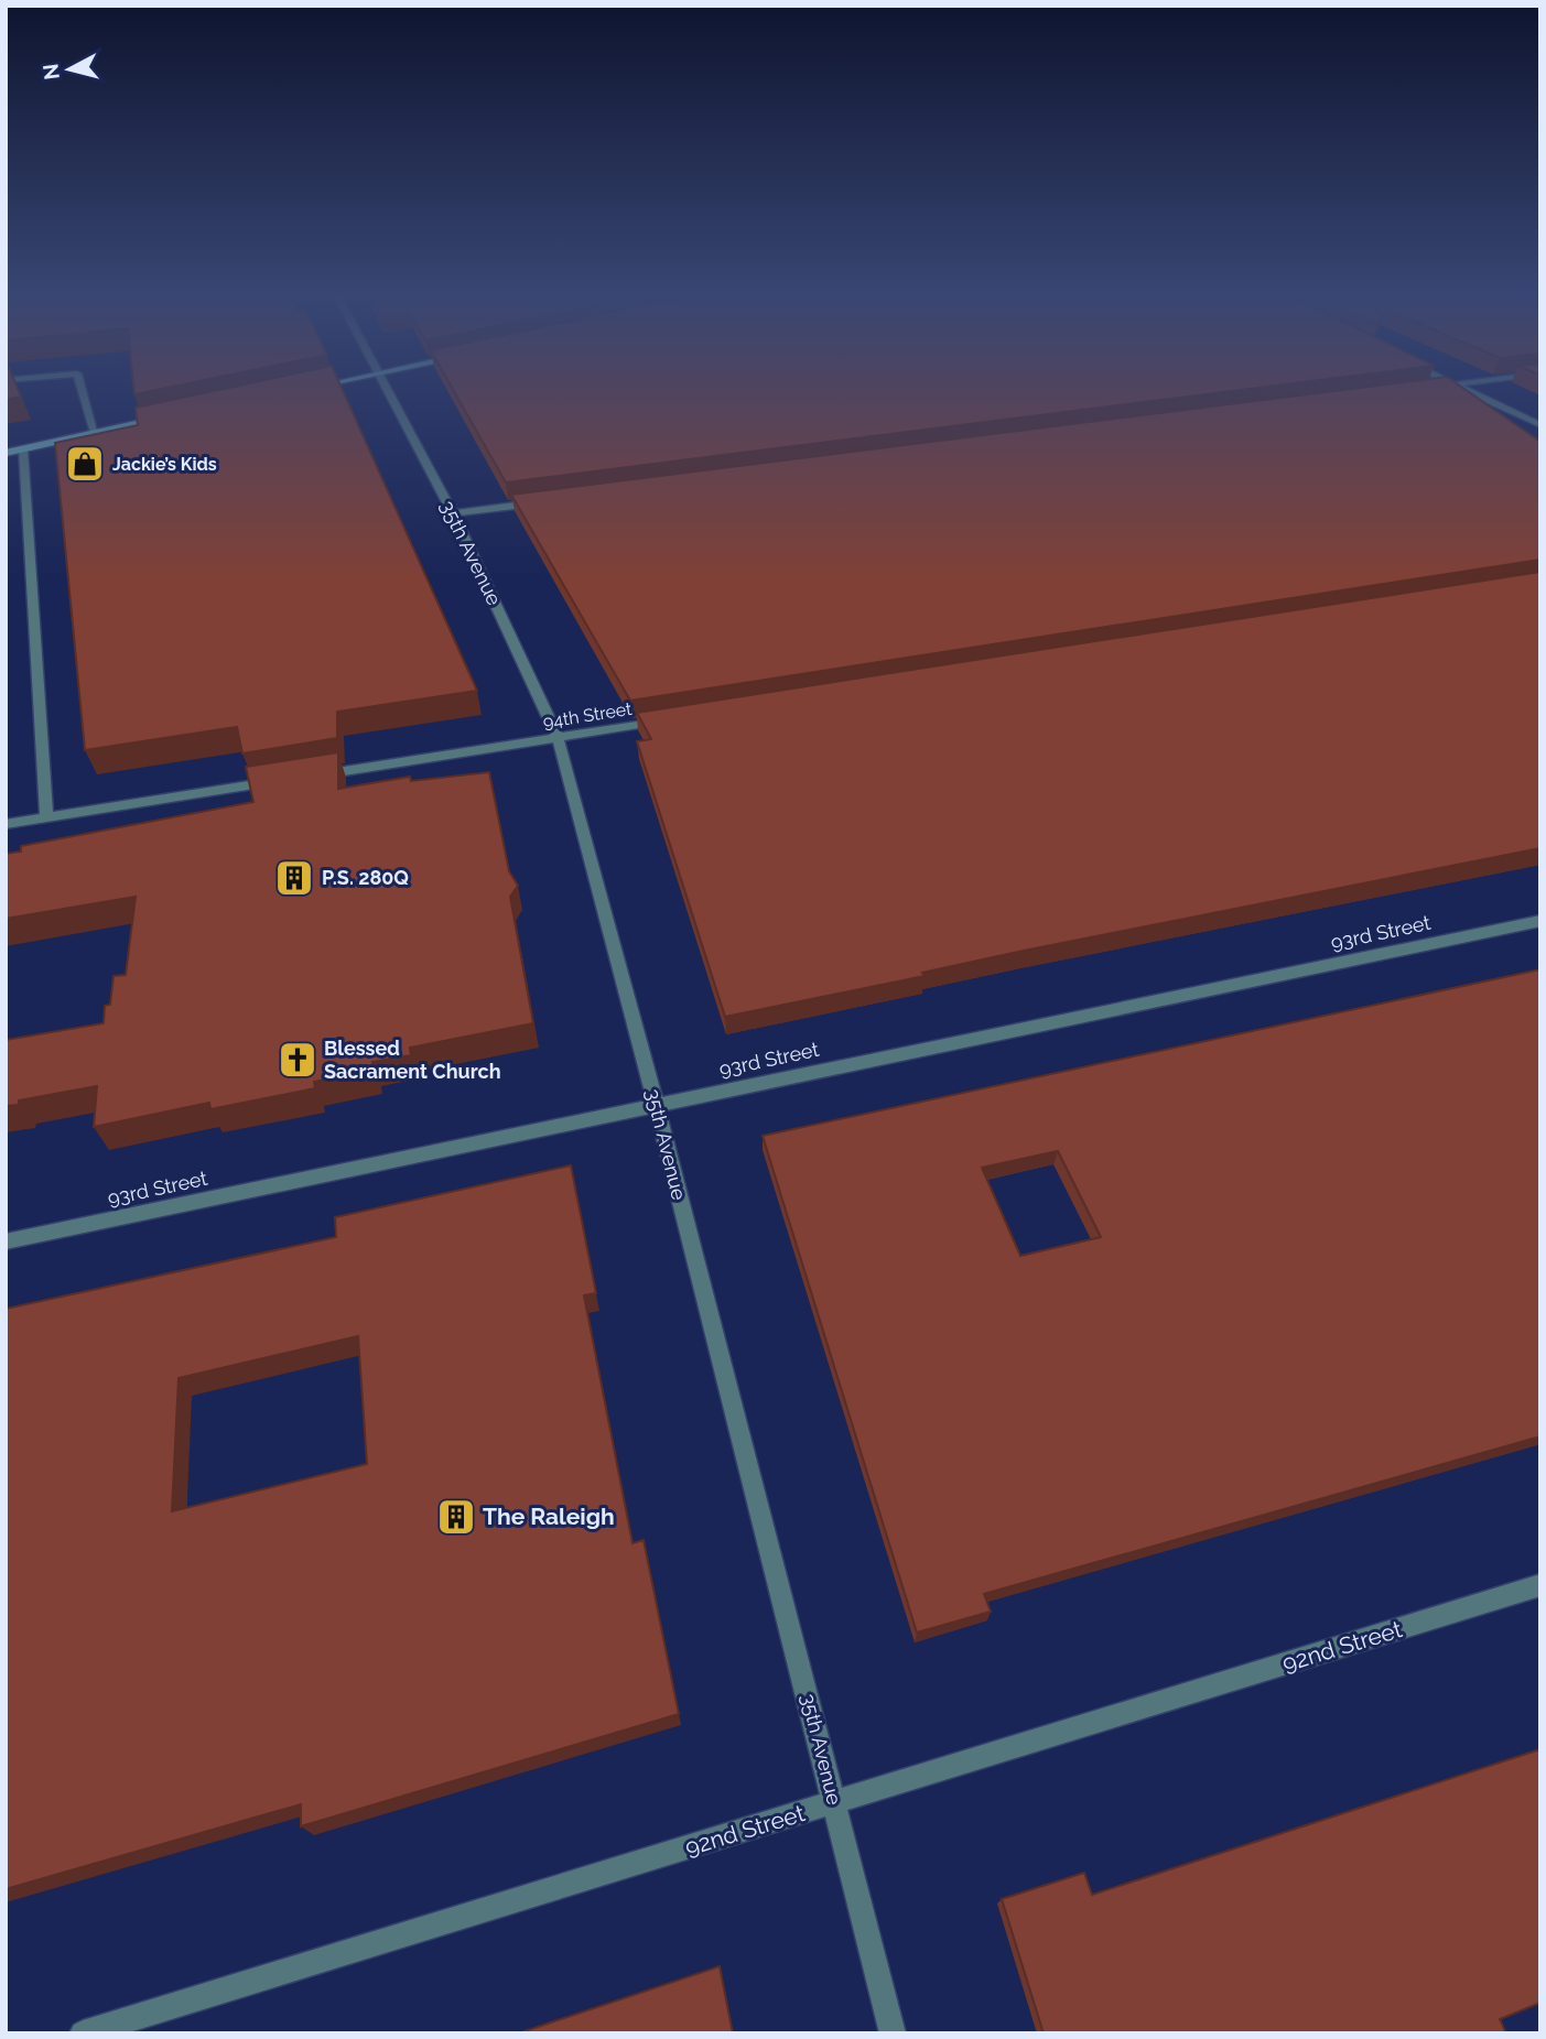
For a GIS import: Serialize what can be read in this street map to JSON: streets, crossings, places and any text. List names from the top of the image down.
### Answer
{
  "streets": {
    "street": [
      "35th Avenue",
      "94th Street",
      "93rd Street",
      "92nd Street"
    ]
  },
  "crossings": [
    ["35th Avenue", "94th Street"],
    ["35th Avenue", "93rd Street"],
    ["35th Avenue", "92nd Street"]
  ],
  "places": {
    "shop": ["Jackie’s Kids"],
    "building": ["P.S. 280Q", "The Raleigh"],
    "church": ["Blessed Sacrament Church"]
  },
  "north": "left"
}
